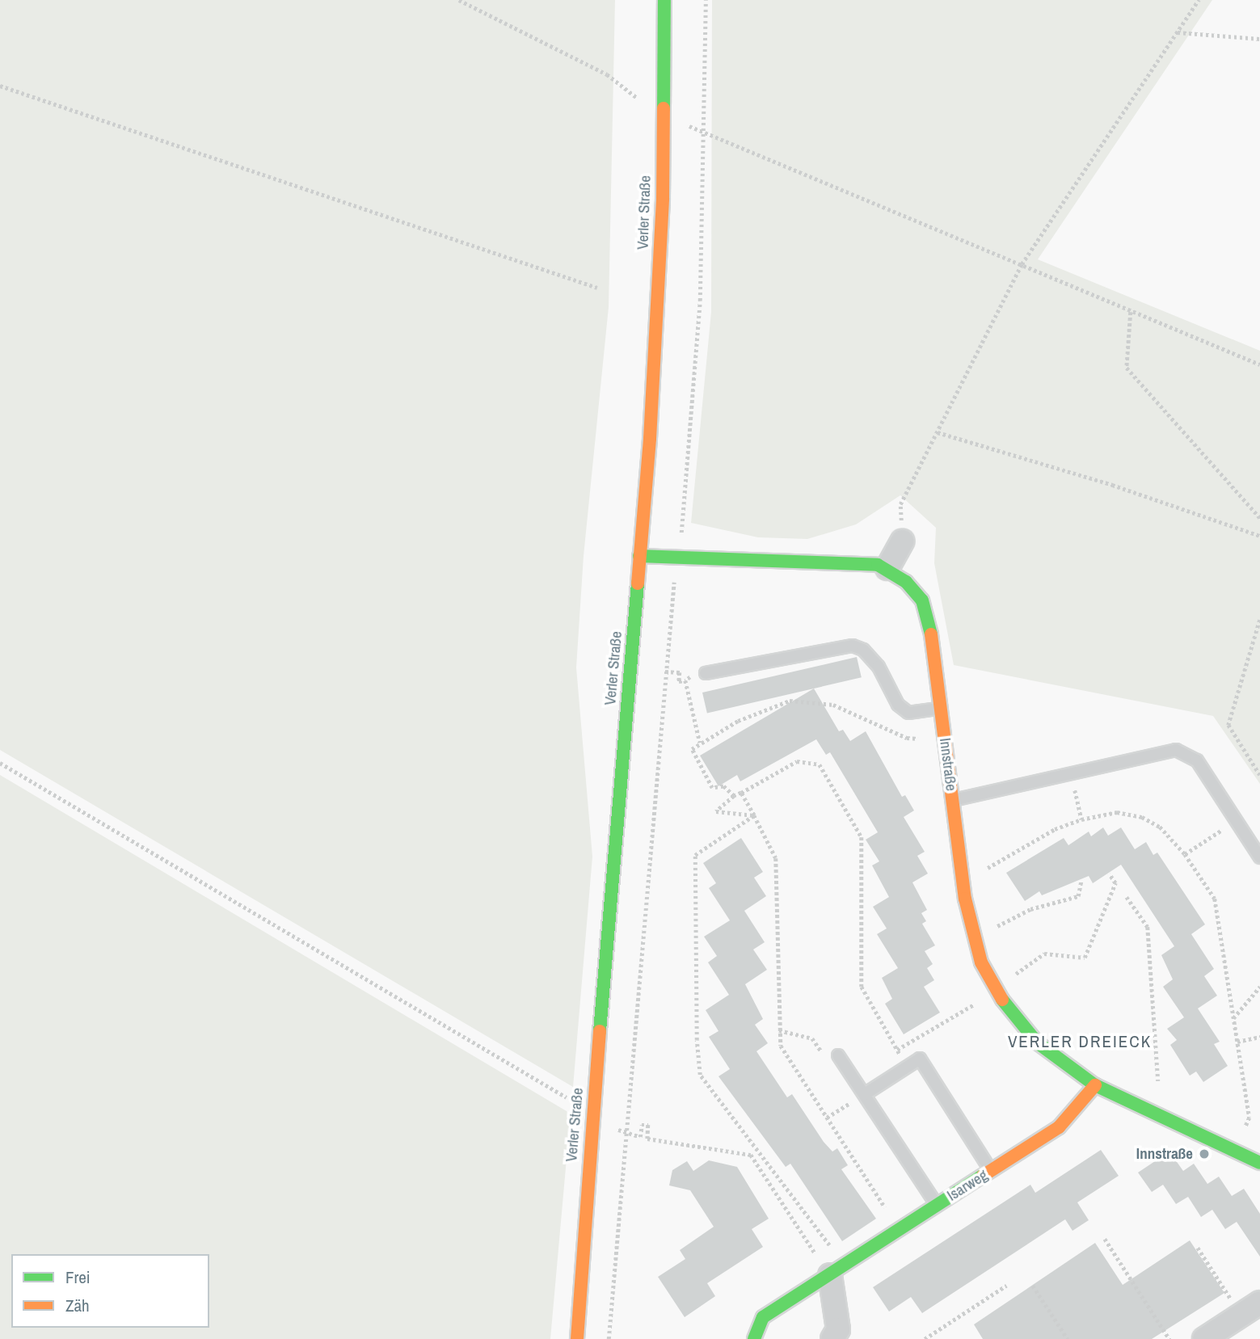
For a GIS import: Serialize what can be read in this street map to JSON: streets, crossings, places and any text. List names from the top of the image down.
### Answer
{
  "streets": {
    "street": ["Verler Straße", "Innstraße", "Isarweg"]
  },
  "crossings": [
    ["Innstraße", "Isarweg"]
  ],
  "districts": ["VERLER DREIECK"],
  "places": ["Innstraße"],
  "legend": ["Frei", "Zäh"]
}
